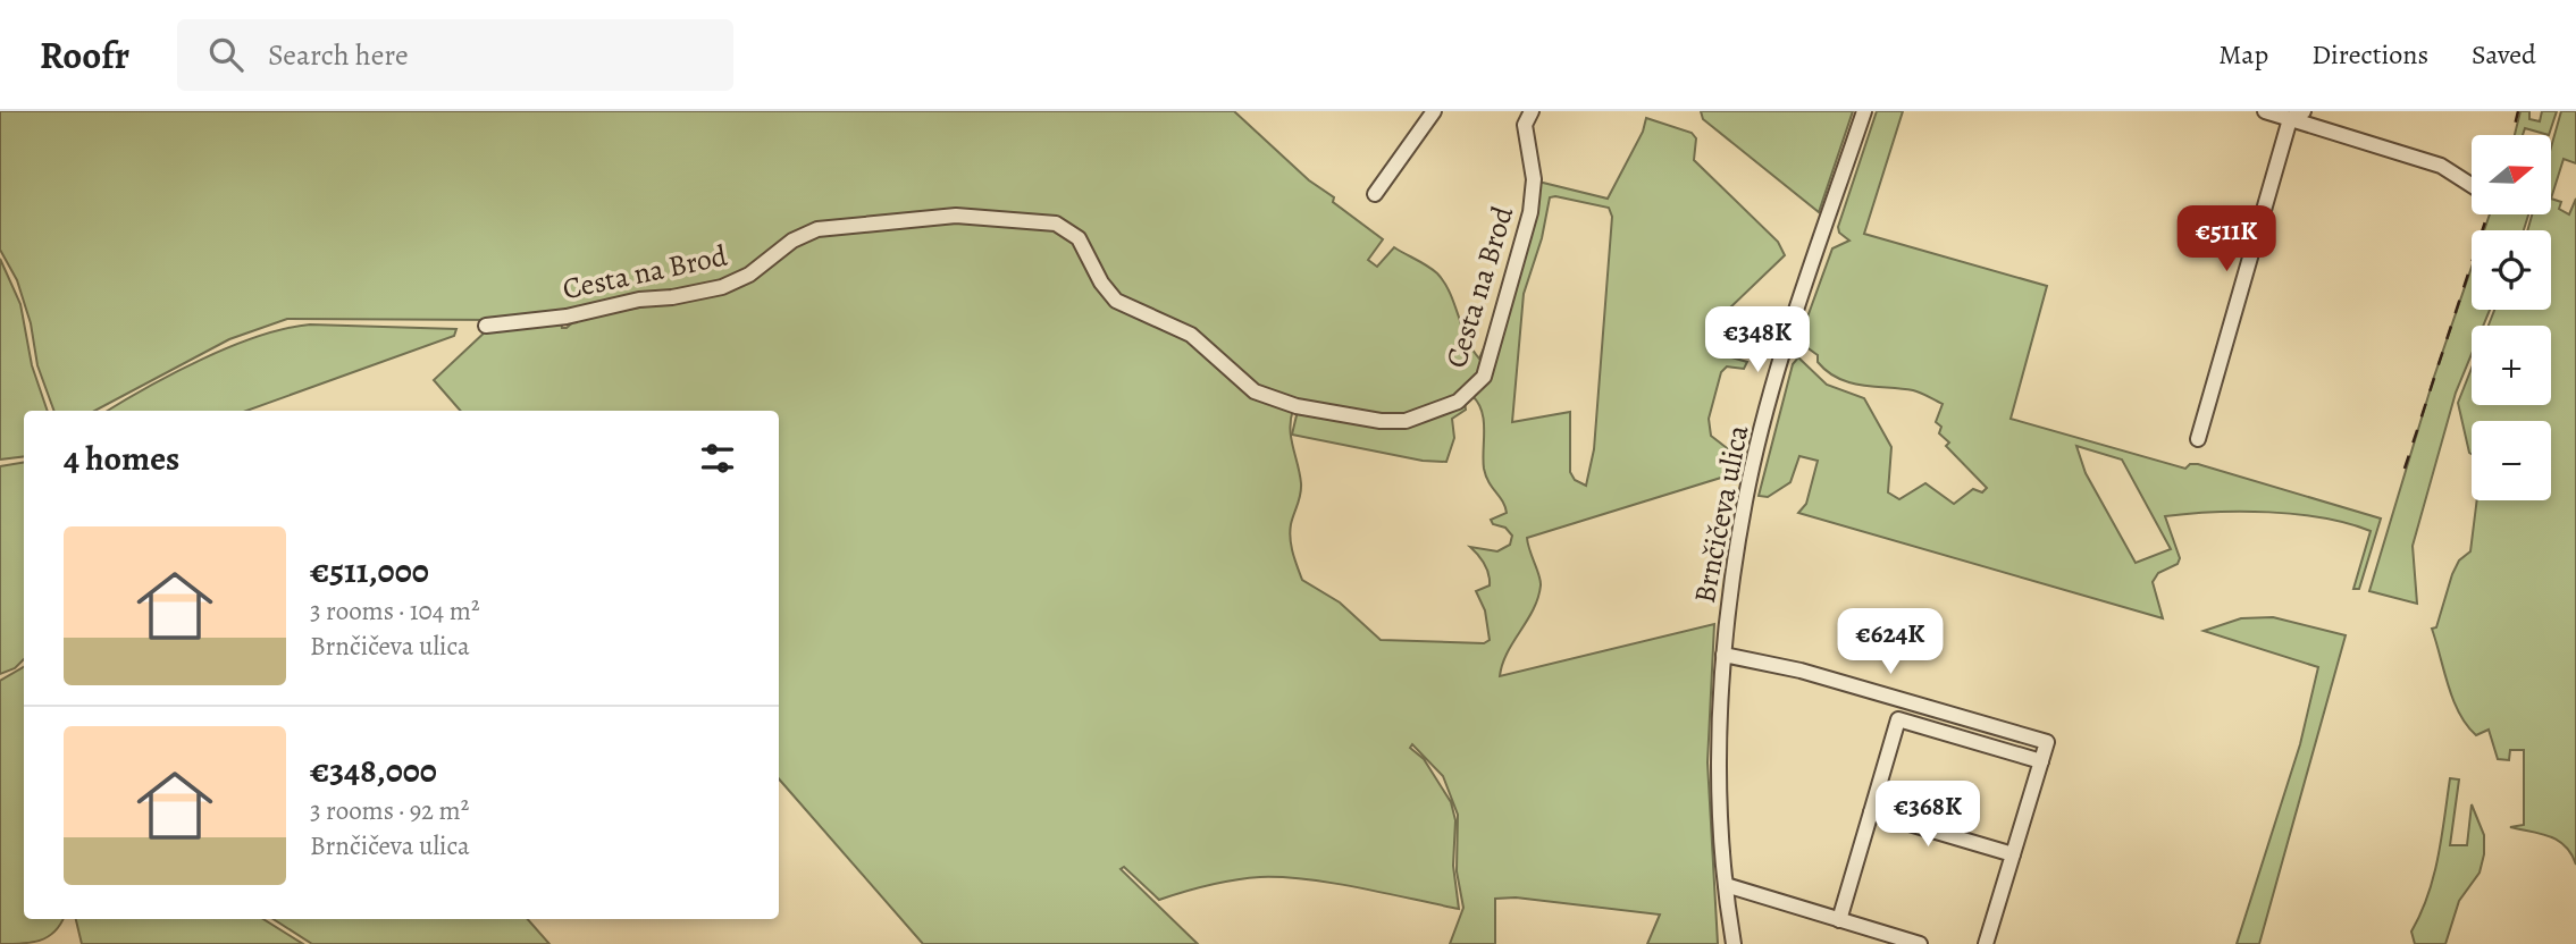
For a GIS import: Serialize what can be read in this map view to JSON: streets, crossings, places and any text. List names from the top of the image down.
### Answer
{
  "streets": {
    "street": ["Cesta na Brod", "Brnčičeva ulica"]
  },
  "north": "right",
  "page": {
    "header": "Roofr",
    "search": "Search here",
    "nav": ["Map", "Directions", "Saved"],
    "map_buttons": ["+", "−"],
    "price": [
      "€511K",
      "€348K",
      "€624K",
      "€368K"
    ],
    "heading": "4 homes",
    "list": [
      {
        "name": "€511,000",
        "note": "3 rooms · 104 m² · Brnčičeva ulica"
      },
      {
        "name": "€348,000",
        "note": "3 rooms · 92 m² · Brnčičeva ulica"
      }
    ]
  }
}
